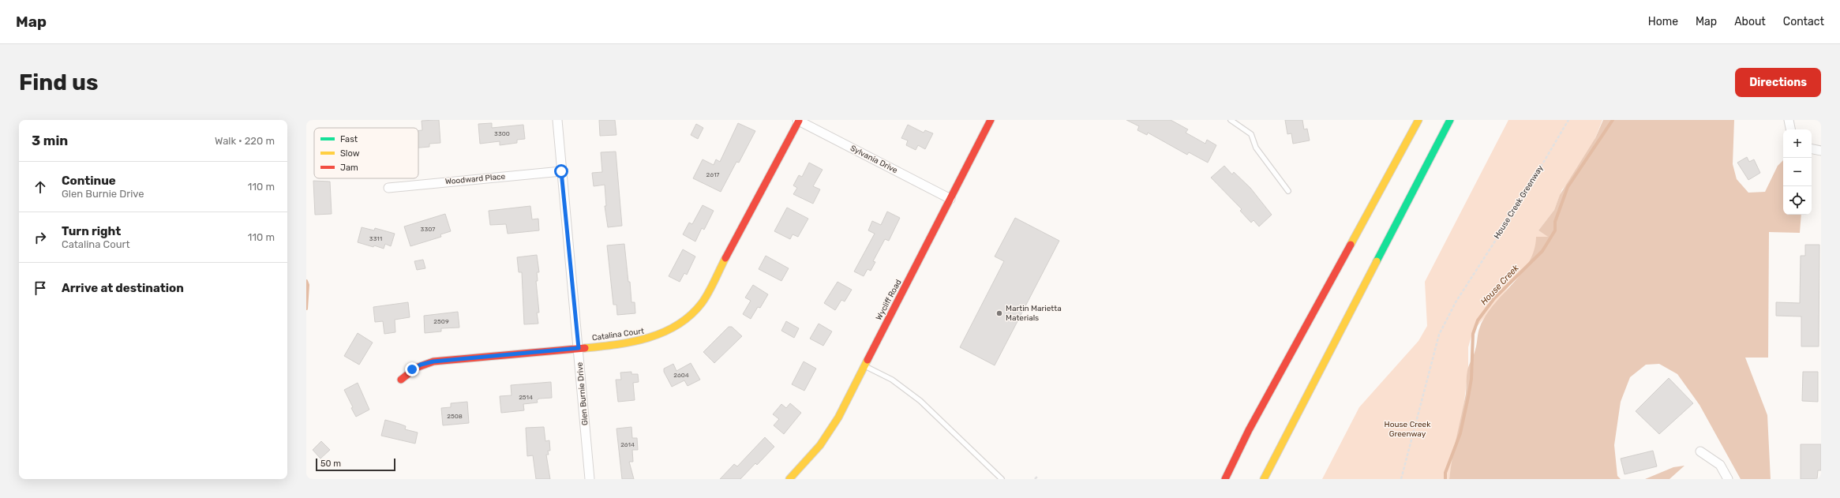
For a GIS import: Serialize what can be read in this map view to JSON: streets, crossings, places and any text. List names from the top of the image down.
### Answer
{
  "streets": {
    "main road": ["Wycliff Road", "Catalina Court"],
    "street": ["Sylvania Drive", "Woodward Place", "Glen Burnie Drive"],
    "path": ["House Creek Greenway"]
  },
  "crossings": [
    ["Sylvania Drive", "Wycliff Road"],
    ["Sylvania Drive", "Catalina Court"],
    ["Woodward Place", "Glen Burnie Drive"],
    ["Catalina Court", "Glen Burnie Drive"]
  ],
  "water": ["House Creek"],
  "parks": ["House Creek Greenway"],
  "places": ["Martin Marietta Materials"],
  "house_numbers": [
    "3300",
    "2617",
    "3307",
    "3311",
    "2509",
    "2604",
    "2514",
    "2508",
    "2614"
  ],
  "legend": ["Fast", "Slow", "Jam"],
  "scale_bar": "50 m",
  "page": {
    "header": "Map",
    "nav": [
      "Home",
      "Map",
      "About",
      "Contact"
    ],
    "buttons": "Directions",
    "title": "Find us",
    "heading": ["3 min", "Walk · 220 m"],
    "map_buttons": ["+", "−"],
    "list": [
      ["Continue", "Glen Burnie Drive", "110 m"],
      ["Turn right", "Catalina Court", "110 m"],
      "Arrive at destination"
    ],
    "scale": "50 m"
  }
}
